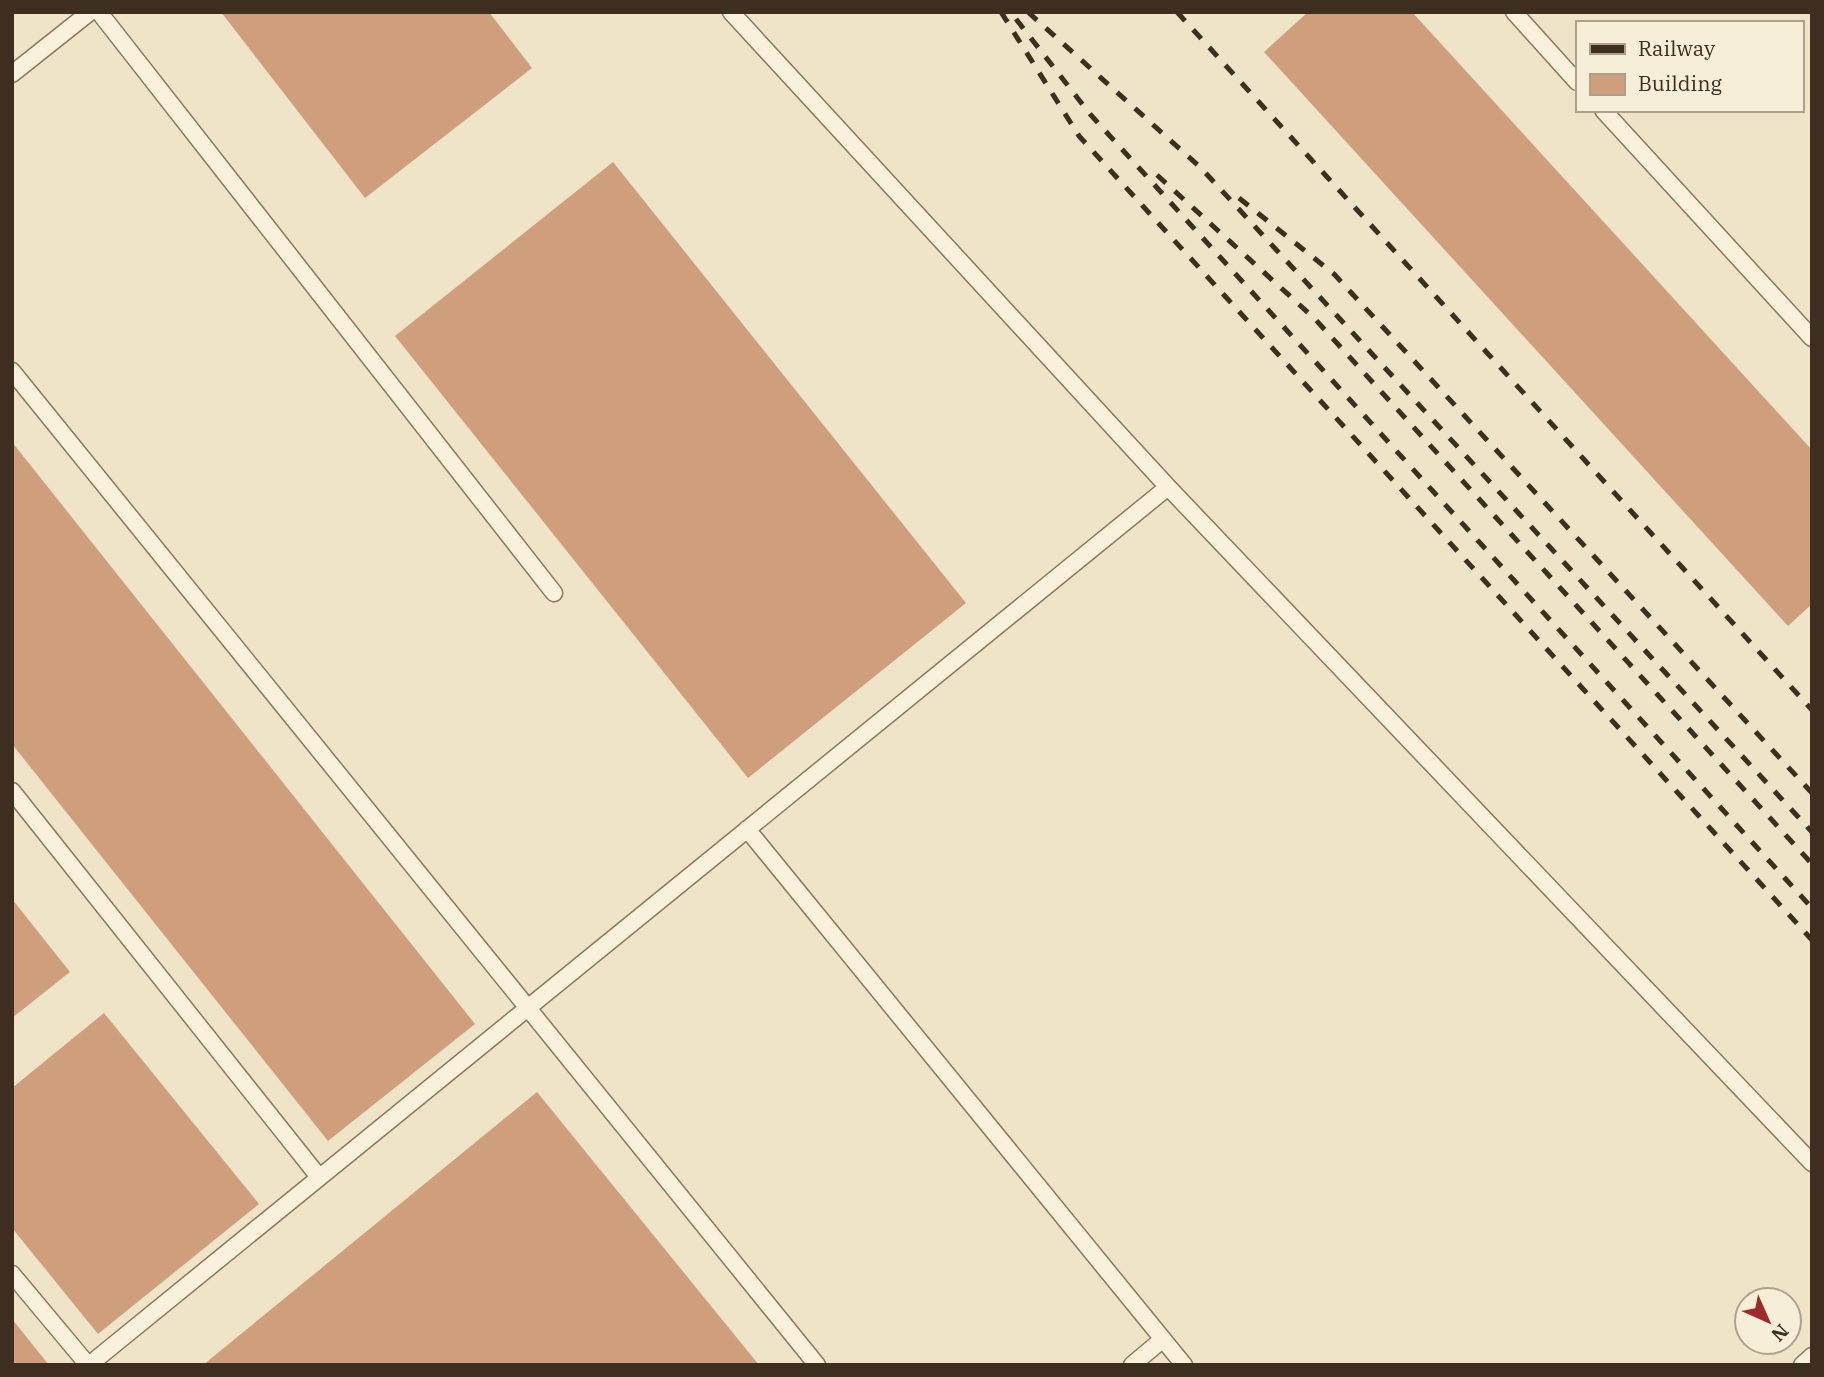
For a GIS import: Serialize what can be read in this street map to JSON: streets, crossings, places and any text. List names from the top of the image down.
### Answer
{
  "legend": ["Railway", "Building"],
  "north": "bottom right"
}
